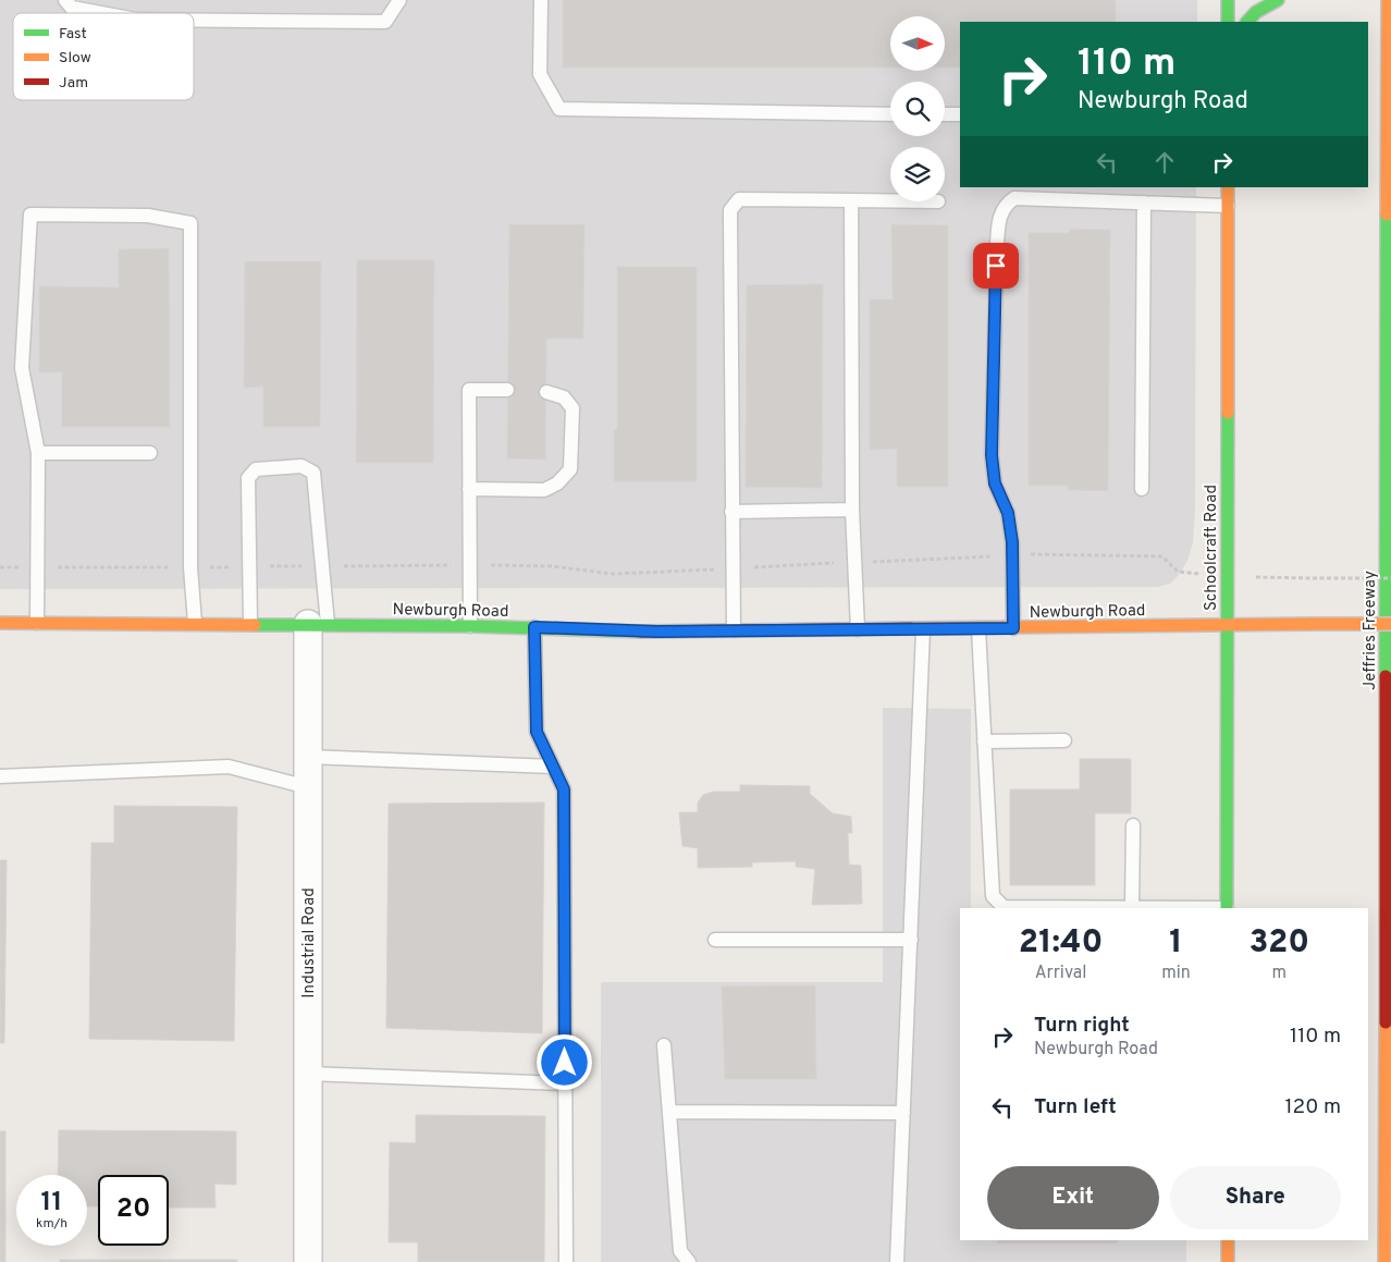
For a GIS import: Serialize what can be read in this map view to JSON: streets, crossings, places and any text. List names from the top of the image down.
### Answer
{
  "streets": {
    "main road": ["Schoolcraft Road", "Newburgh Road", "Jeffries Freeway"],
    "street": ["Industrial Road"]
  },
  "crossings": [
    ["Schoolcraft Road", "Newburgh Road"],
    ["Newburgh Road", "Industrial Road"]
  ],
  "legend": ["Fast", "Slow", "Jam"],
  "north": "right",
  "page": {
    "turn": ["110 m", "Newburgh Road"],
    "eta": [
      "21:40",
      "Arrival",
      "1",
      "min",
      "320",
      "m"
    ],
    "list": [
      {
        "name": "Turn right",
        "note": "Newburgh Road",
        "value": "110 m"
      },
      {
        "name": "Turn left",
        "value": "120 m"
      }
    ],
    "buttons": ["Exit", "Share"],
    "speed": "11 km/h",
    "limit": "20"
  }
}
